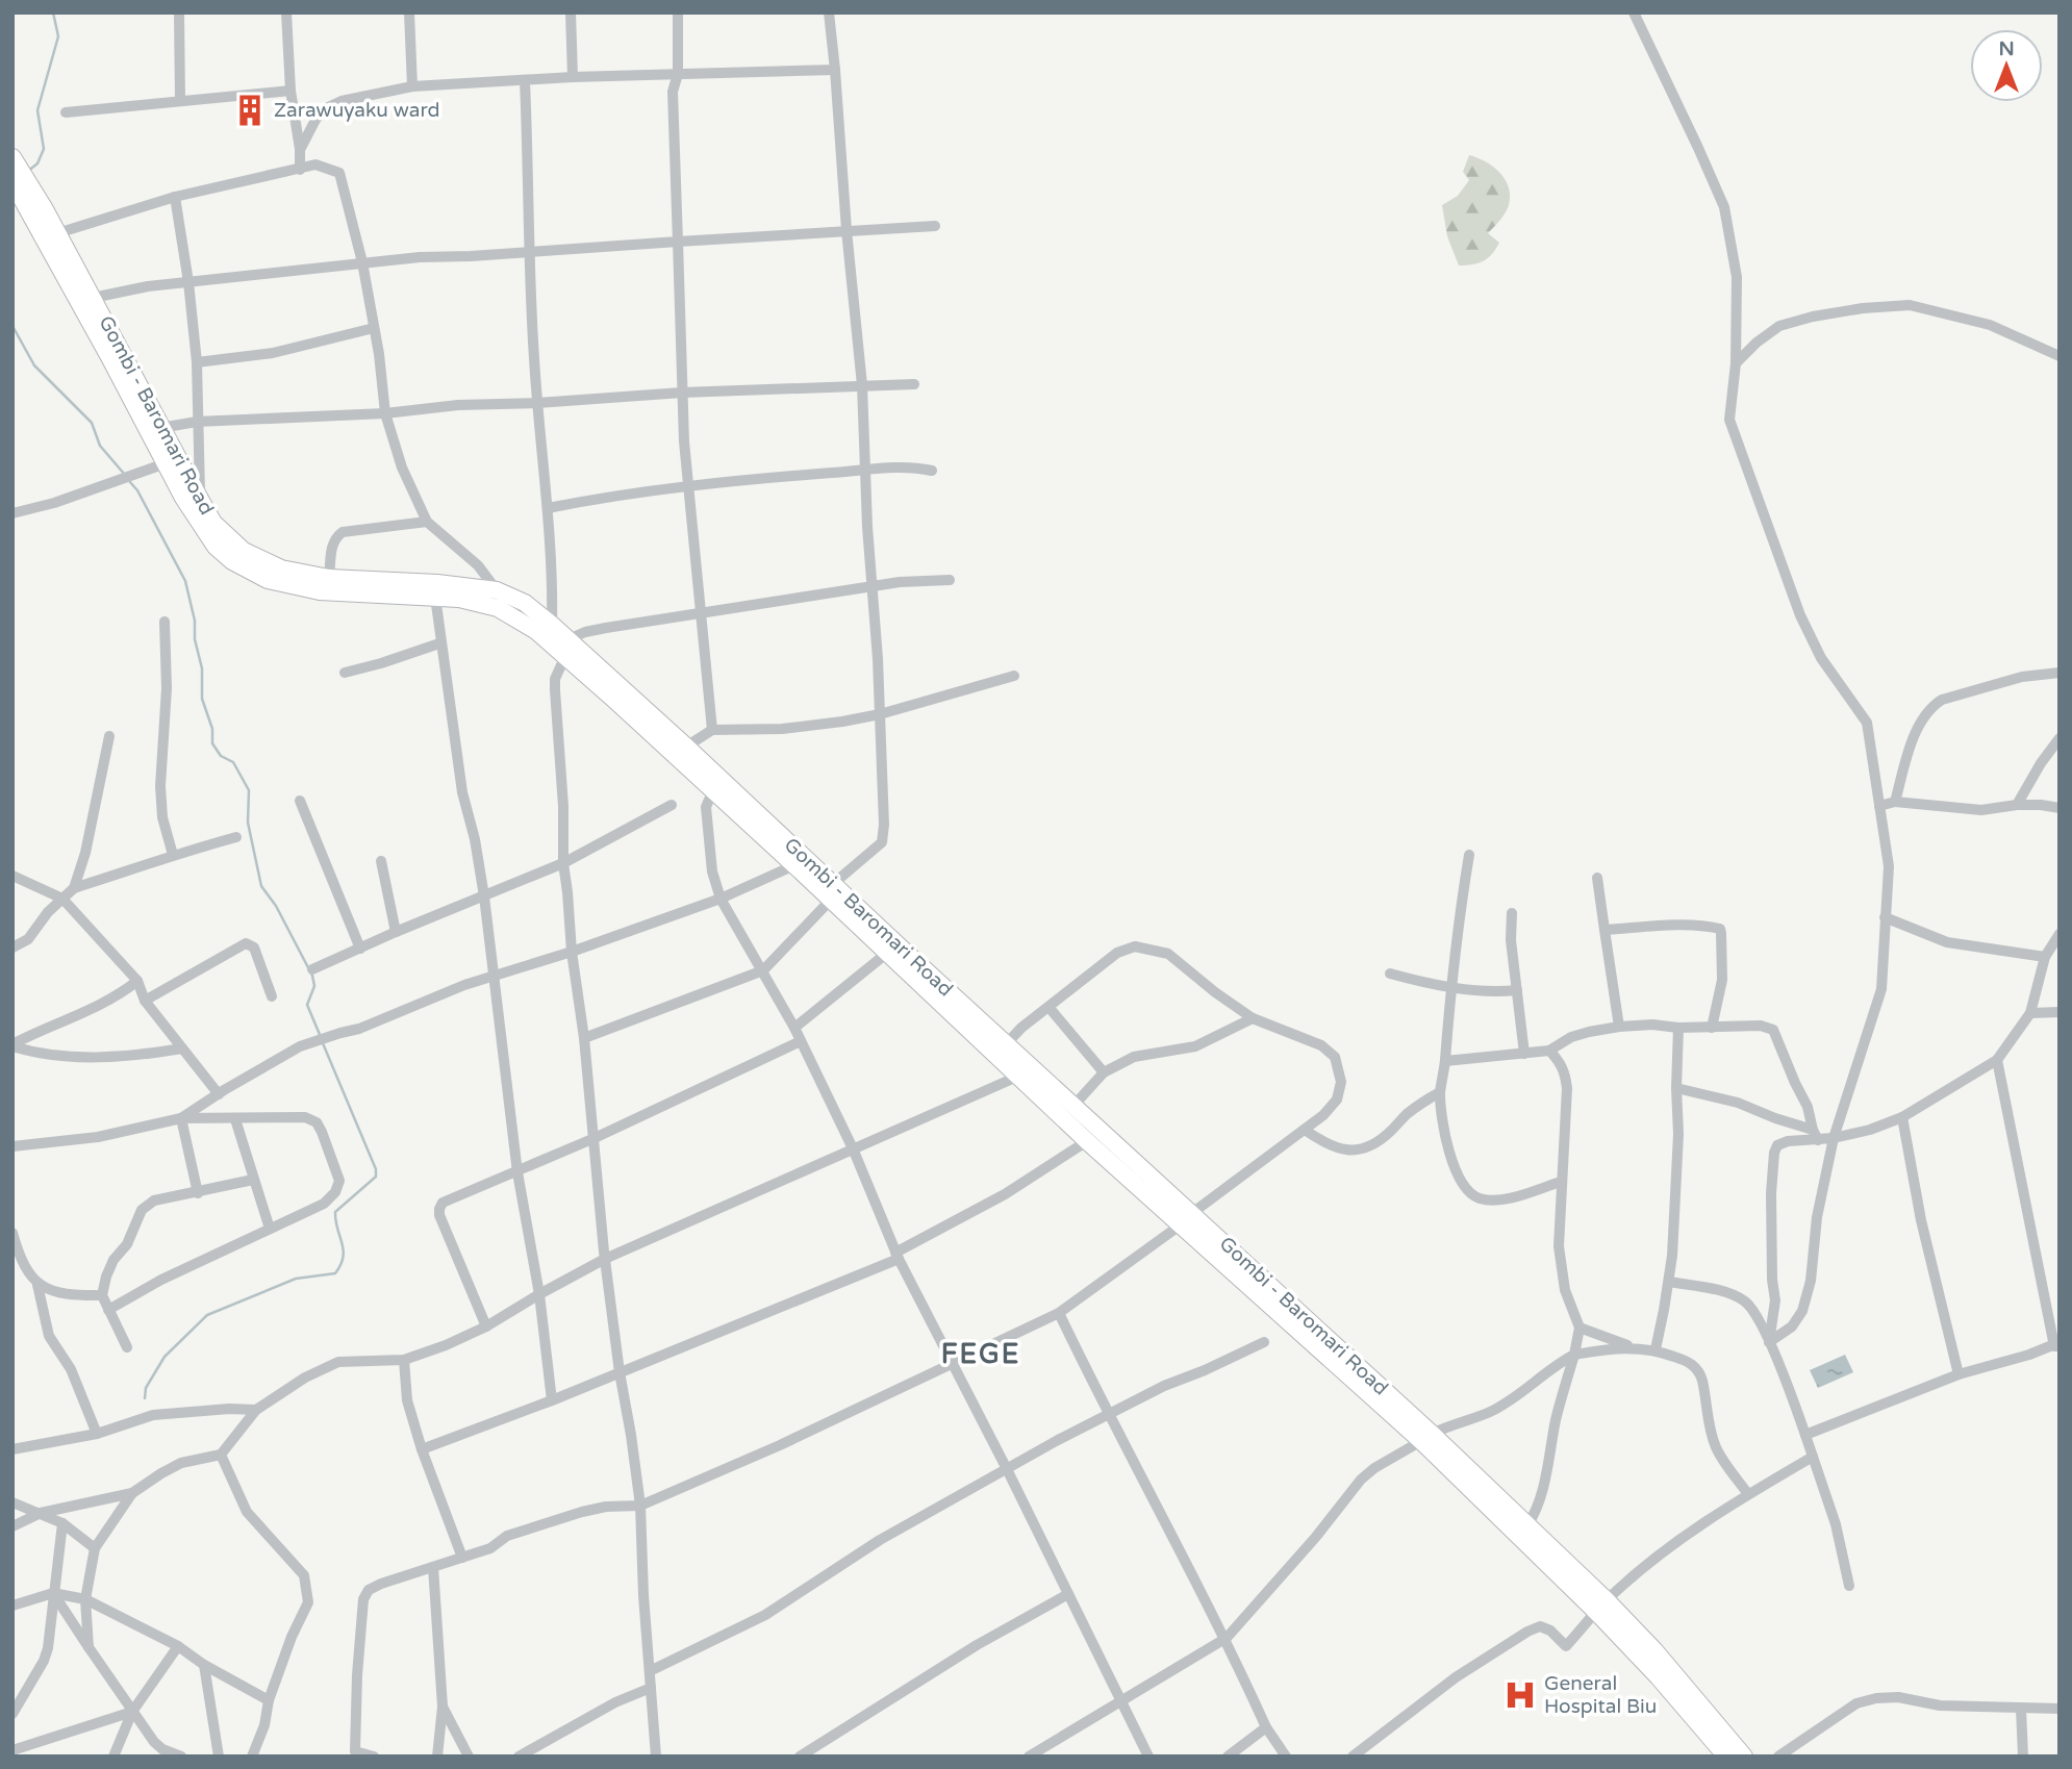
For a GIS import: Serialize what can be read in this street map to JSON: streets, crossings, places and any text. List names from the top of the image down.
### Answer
{
  "streets": {
    "main road": ["Gombi - Baromari Road"]
  },
  "districts": ["FEGE"],
  "places": {
    "building": ["Zarawuyaku ward"],
    "hospital": ["General Hospital Biu"]
  },
  "north": "top"
}
